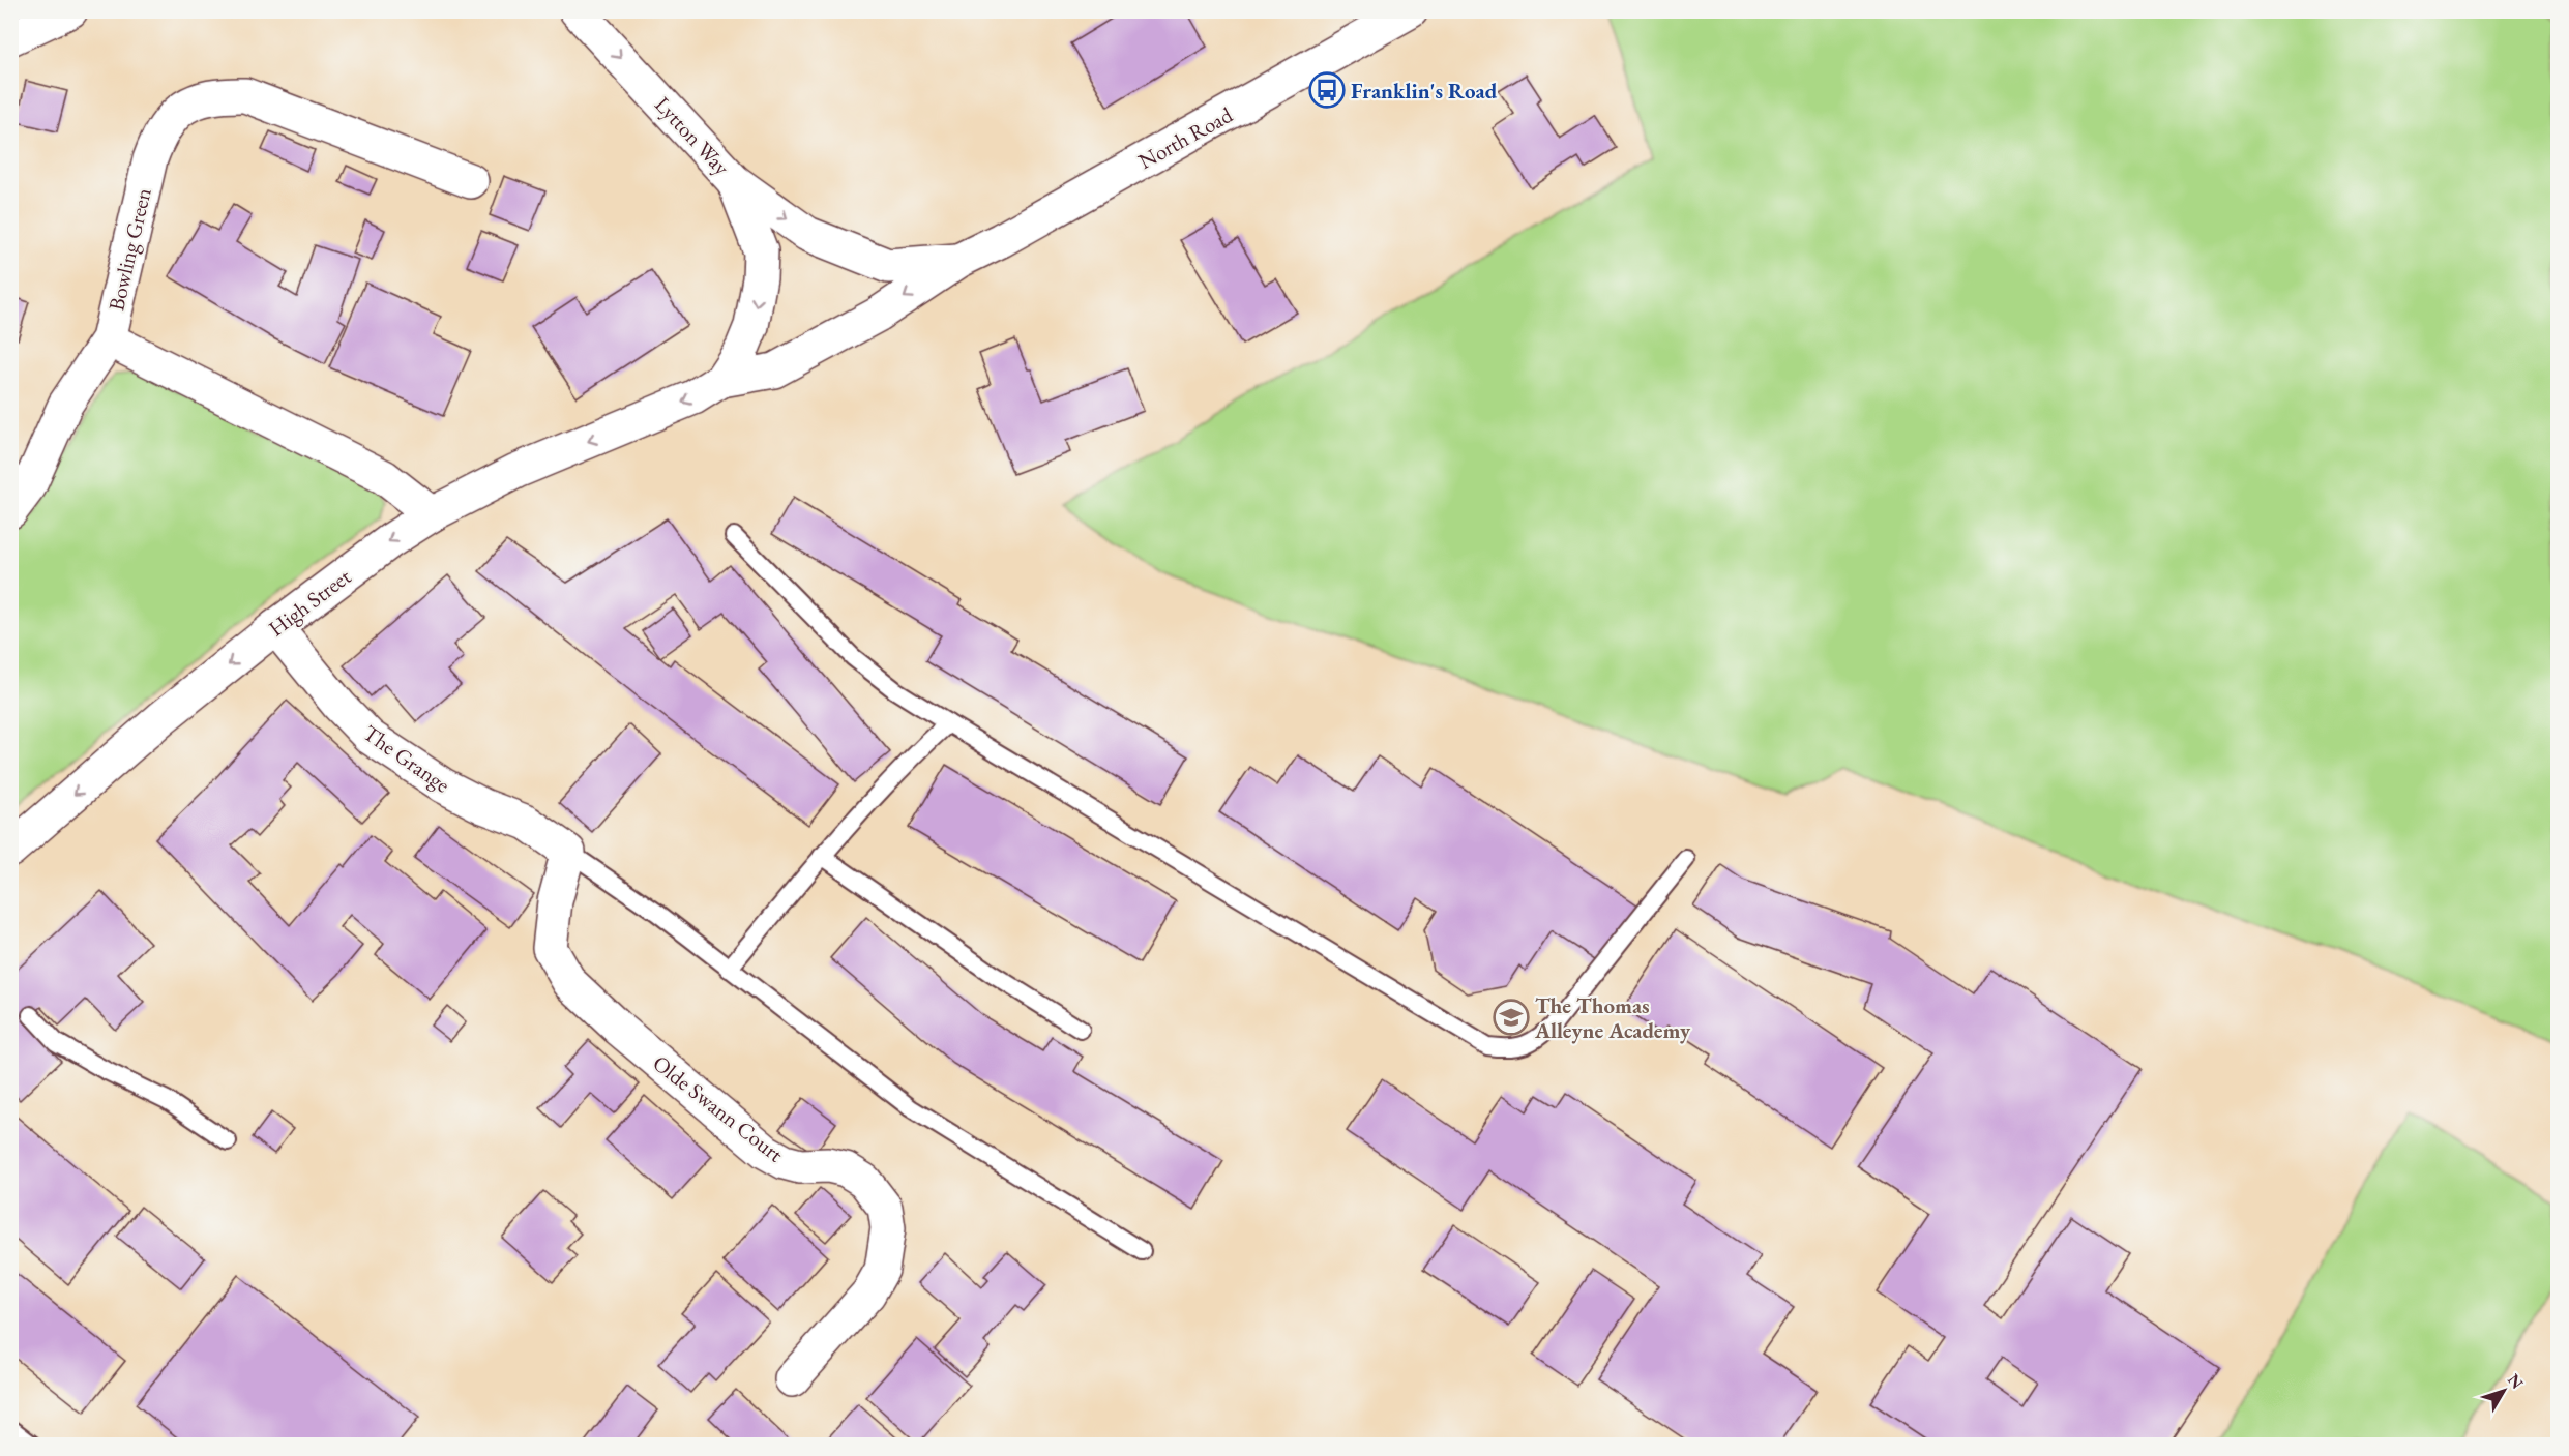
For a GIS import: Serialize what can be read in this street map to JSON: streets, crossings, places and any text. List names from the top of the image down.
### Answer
{
  "streets": {
    "main road": [
      "Lytton Way",
      "North Road",
      "Bowling Green",
      "High Street",
      "The Grange",
      "Olde Swann Court"
    ]
  },
  "crossings": [
    ["Lytton Way", "North Road"],
    ["Lytton Way", "High Street"],
    ["Bowling Green", "High Street"],
    ["High Street", "The Grange"],
    ["The Grange", "Olde Swann Court"]
  ],
  "one_way": ["High Street"],
  "places": {
    "bus stop": ["Franklin's Road"],
    "school or university": ["The Thomas Alleyne Academy"]
  },
  "north": "top right"
}
